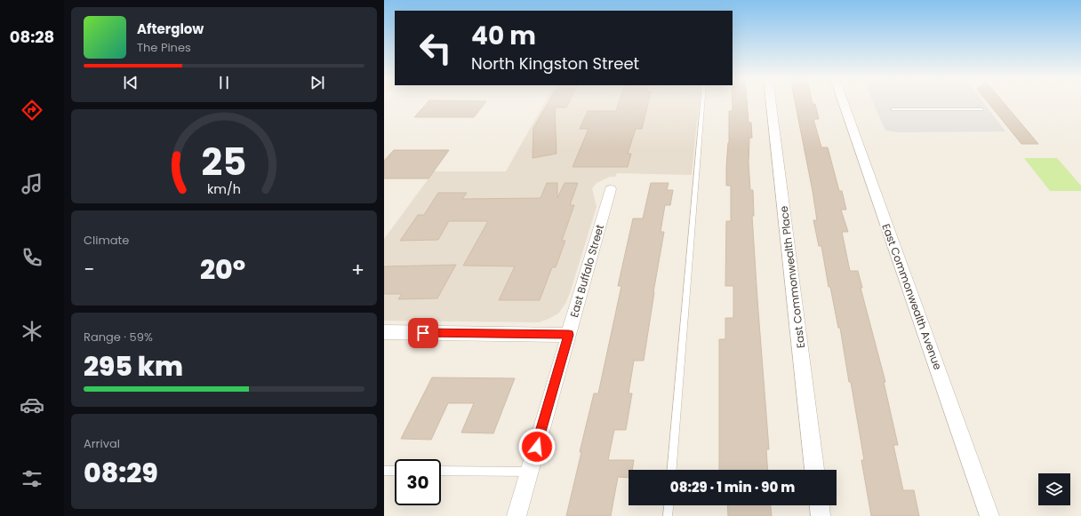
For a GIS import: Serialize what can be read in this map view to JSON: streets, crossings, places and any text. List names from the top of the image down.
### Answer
{
  "streets": {
    "street": ["East Buffalo Street", "East Commonwealth Place", "East Commonwealth Avenue"]
  },
  "page": {
    "tabs": "08:28",
    "turn": ["40 m", "North Kingston Street"],
    "song": ["Afterglow", "The Pines"],
    "tile": [
      "Climate",
      ["Range · 59%", "295 km"],
      ["Arrival", "08:29"]
    ],
    "heat": ["−", "20°", "+"],
    "limit": "30",
    "trip": "08:29 · 1 min · 90 m",
    "gauge": ["25", "km/h"]
  }
}
